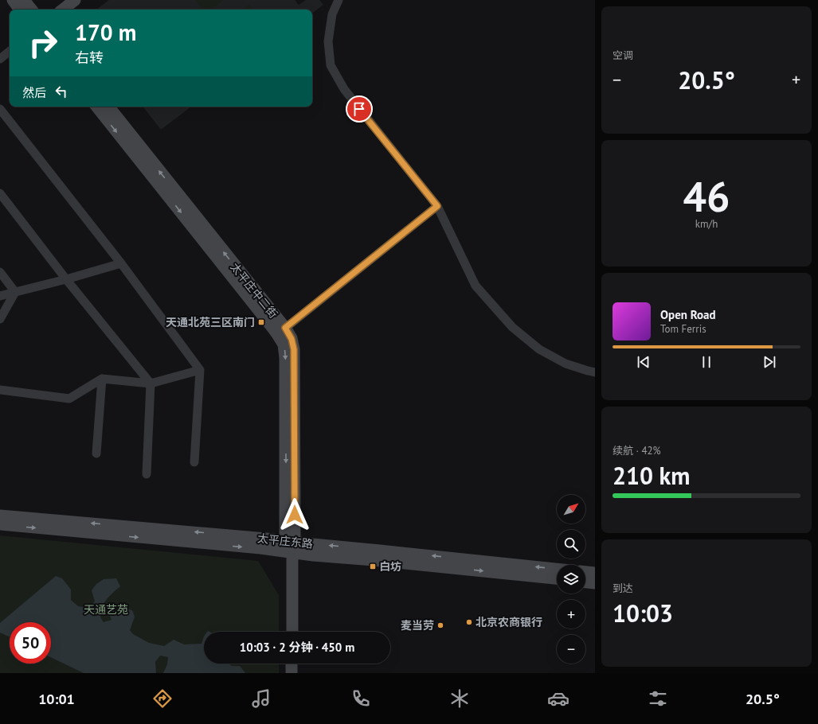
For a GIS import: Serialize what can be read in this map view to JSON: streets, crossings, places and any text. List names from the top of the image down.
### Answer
{
  "streets": {
    "main road": ["太平庄中二街", "太平庄东路"]
  },
  "crossings": [
    ["太平庄中二街", "太平庄东路"]
  ],
  "parks": ["天通艺苑"],
  "places": {
    "transit": ["天通北苑三区南门", "白坊"],
    "other": ["北京农商银行", "麦当劳"]
  },
  "north": "top right",
  "page": {
    "tile": [
      "空调",
      ["46", "km/h"],
      ["续航 · 42%", "210 km"],
      ["到达", "10:03"]
    ],
    "turn": ["170 m", "右转"],
    "heat": ["−", "20.5°", "+"],
    "then": "然后",
    "song": ["Open Road", "Tom Ferris"],
    "map_buttons": ["+", "−"],
    "limit": "50",
    "trip": "10:03 · 2 分钟 · 450 m",
    "tabs": ["10:01", "20.5°"]
  }
}
